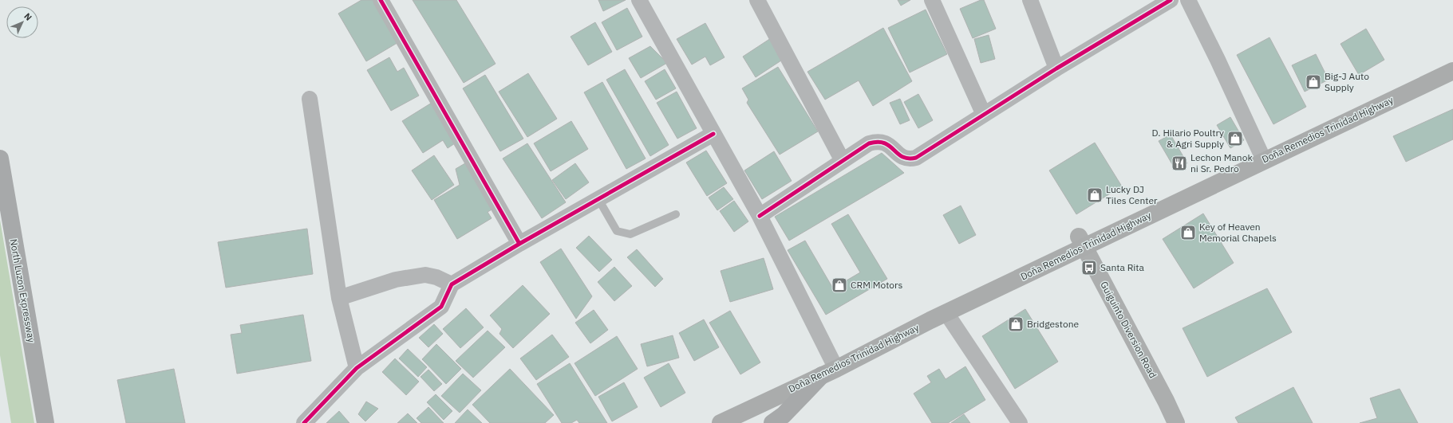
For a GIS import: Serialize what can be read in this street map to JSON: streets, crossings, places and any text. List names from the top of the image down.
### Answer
{
  "streets": {
    "highway": ["Doña Remedios Trinidad Highway", "North Luzon Expressway"],
    "main road": ["Guiguinto Diversion Road"]
  },
  "places": {
    "shop": [
      "Big-J Auto Supply",
      "D. Hilario Poultry & Agri Supply",
      "Lucky DJ Tiles Center",
      "Key of Heaven Memorial Chapels",
      "CRM Motors",
      "Bridgestone"
    ],
    "restaurant": ["Lechon Manok ni Sr. Pedro"],
    "bus stop": ["Santa Rita"]
  },
  "north": "top right"
}
